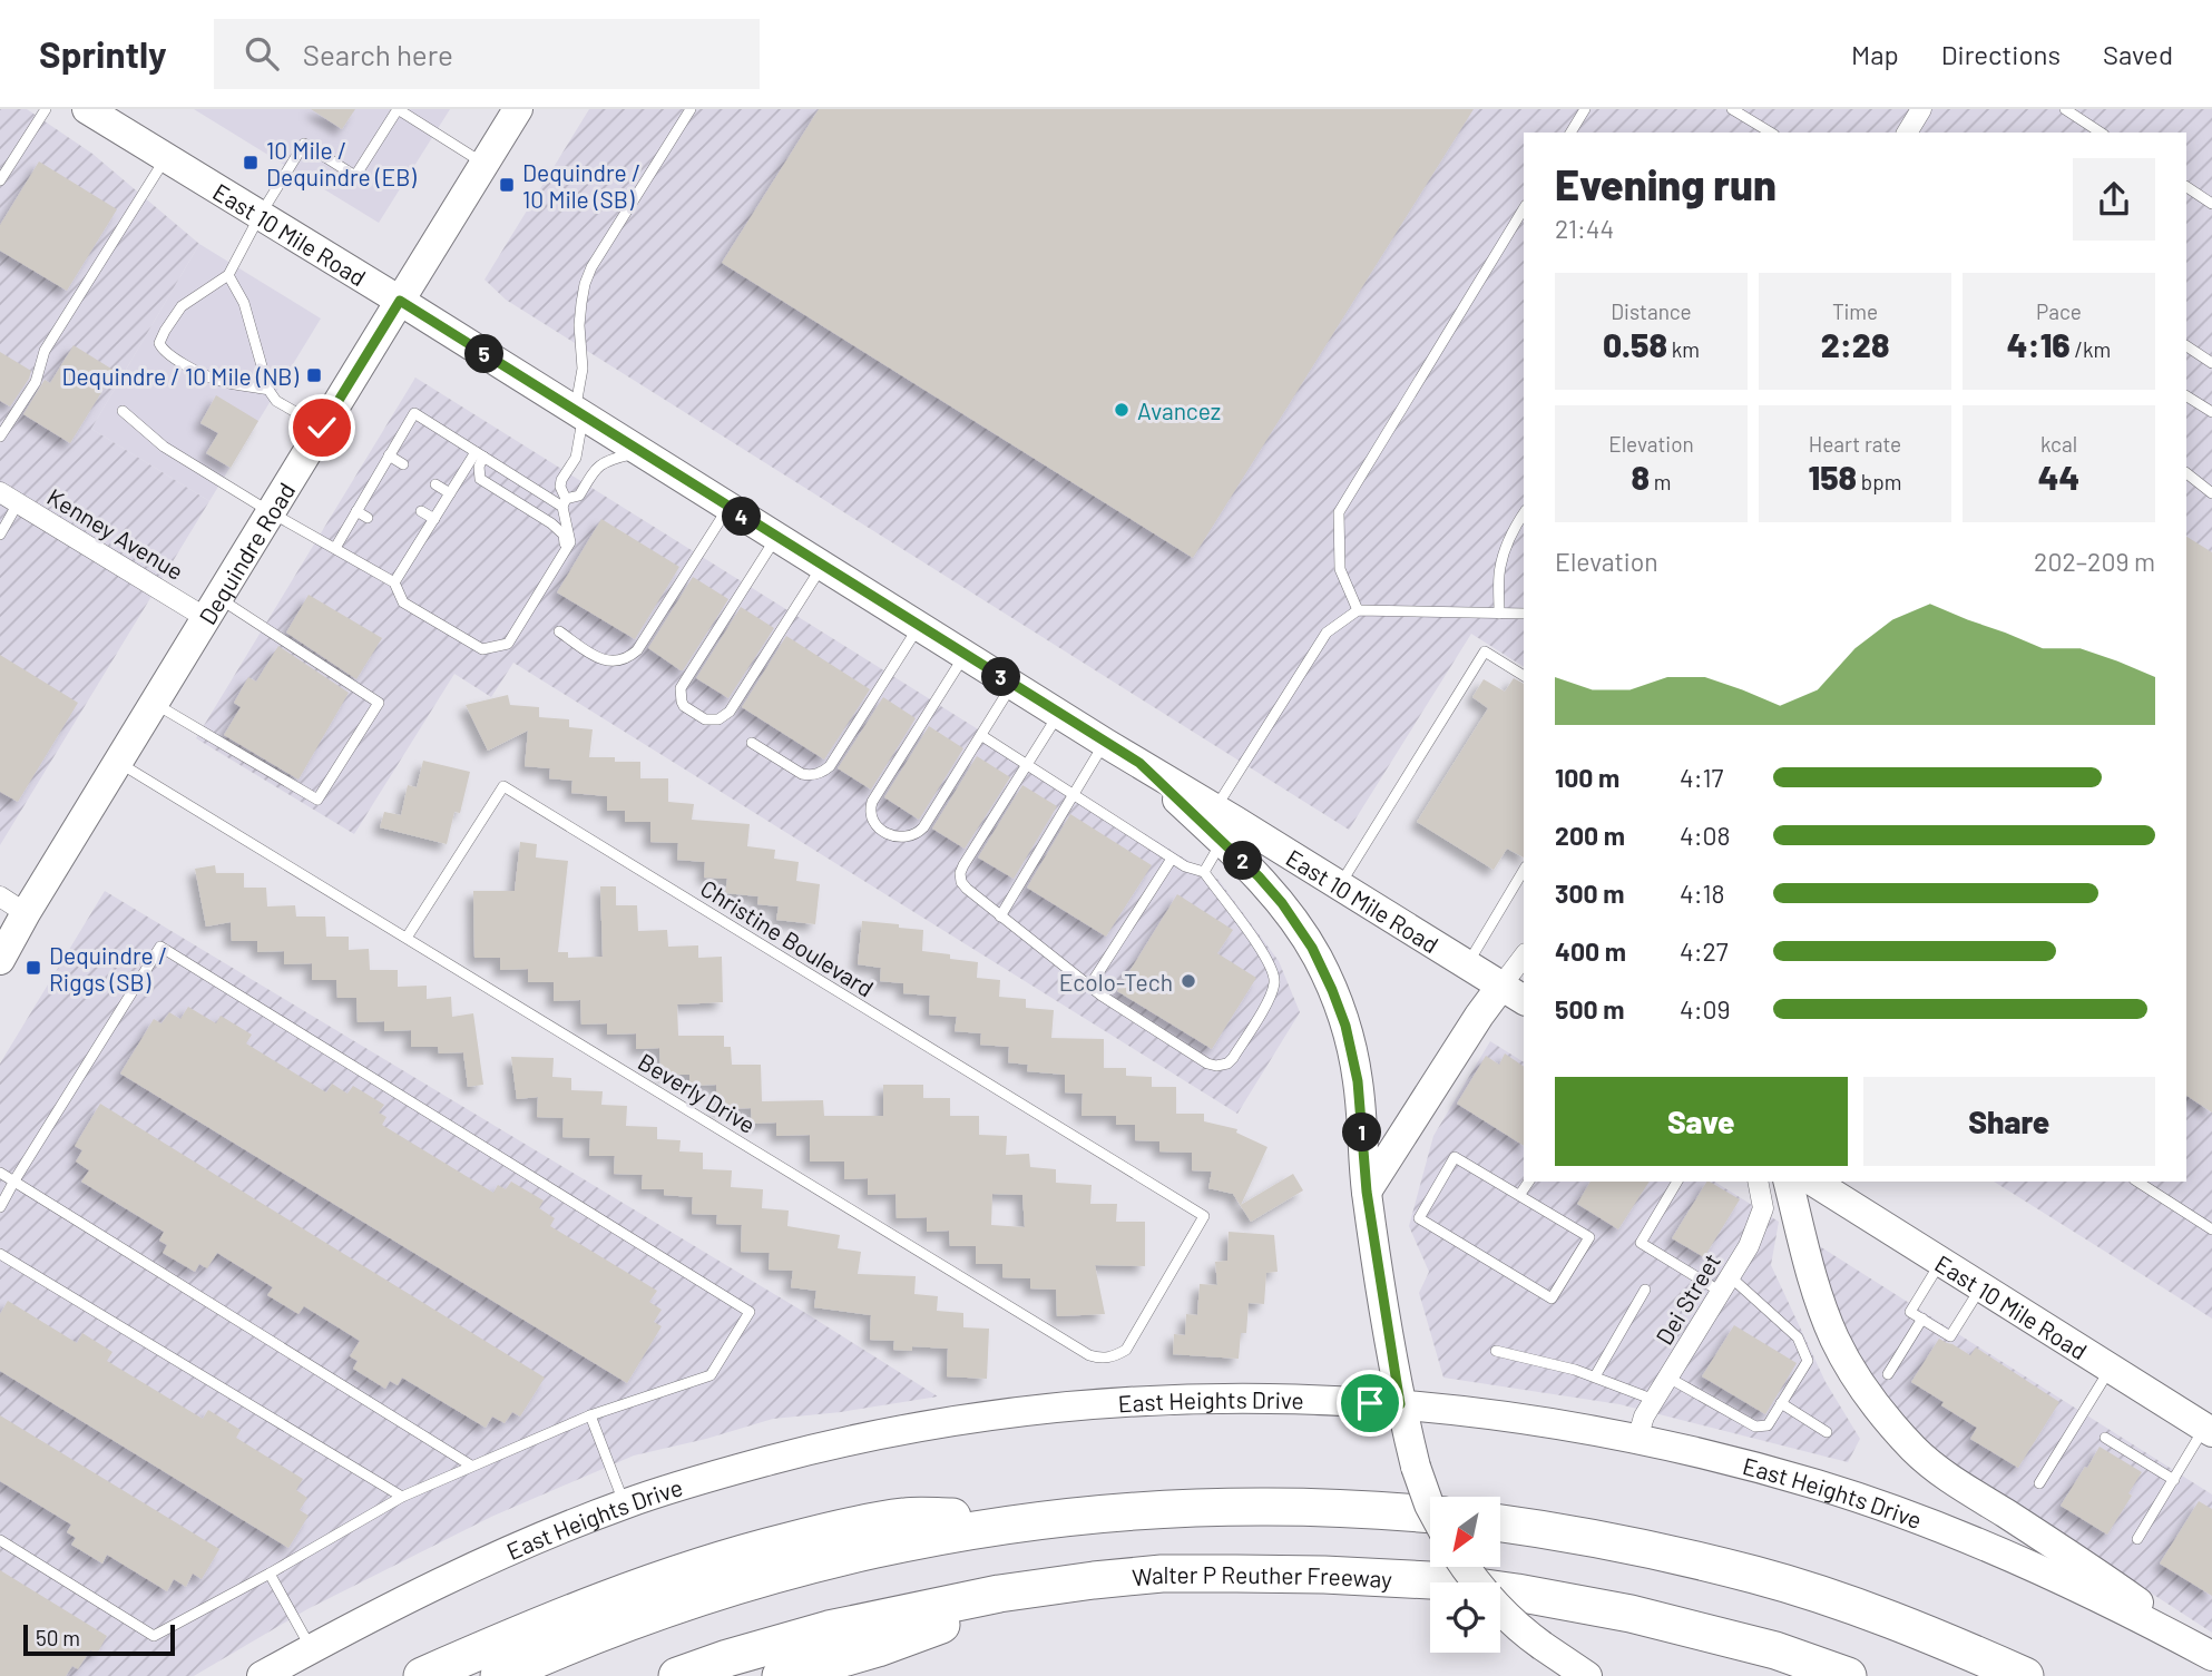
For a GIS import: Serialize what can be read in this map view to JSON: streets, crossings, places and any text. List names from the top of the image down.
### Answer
{
  "streets": {
    "highway": ["Walter P Reuther Freeway"],
    "main road": ["East 10 Mile Road", "Dequindre Road", "East Heights Drive"],
    "street": ["Kenney Avenue", "Dei Street"],
    "lane": ["Christine Boulevard", "Beverly Drive"]
  },
  "crossings": [
    ["East 10 Mile Road", "Dequindre Road"],
    ["Kenney Avenue", "Dequindre Road"],
    ["Dequindre Road", "Beverly Drive"],
    ["Christine Boulevard", "Beverly Drive"],
    ["Dei Street", "East Heights Drive"]
  ],
  "places": {
    "transit": [
      "10 Mile / Dequindre (EB)",
      "Dequindre / 10 Mile (SB)",
      "Dequindre / 10 Mile (NB)",
      "Dequindre / Riggs (SB)"
    ],
    "other": ["Avancez", "Ecolo-Tech"]
  },
  "scale_bar": "50 m",
  "north": "bottom left",
  "page": {
    "header": "Sprintly",
    "search": "Search here",
    "nav": ["Map", "Directions", "Saved"],
    "heading": ["Evening run", "21:44"],
    "stats": [
      ["Distance", "0.58 km"],
      ["Time", "2:28"],
      ["Pace", "4:16 /km"],
      ["Elevation", "8 m"],
      ["Heart rate", "158 bpm"],
      ["kcal", "44"]
    ],
    "pins": [
      "5",
      "4",
      "3",
      "2",
      "1"
    ],
    "chart": ["Elevation", "202–209 m"],
    "list": [
      {
        "name": "100 m",
        "note": "4:17"
      },
      {
        "name": "200 m",
        "note": "4:08"
      },
      {
        "name": "300 m",
        "note": "4:18"
      },
      {
        "name": "400 m",
        "note": "4:27"
      },
      {
        "name": "500 m",
        "note": "4:09"
      }
    ],
    "buttons": ["Save", "Share"],
    "scale": "50 m"
  }
}
